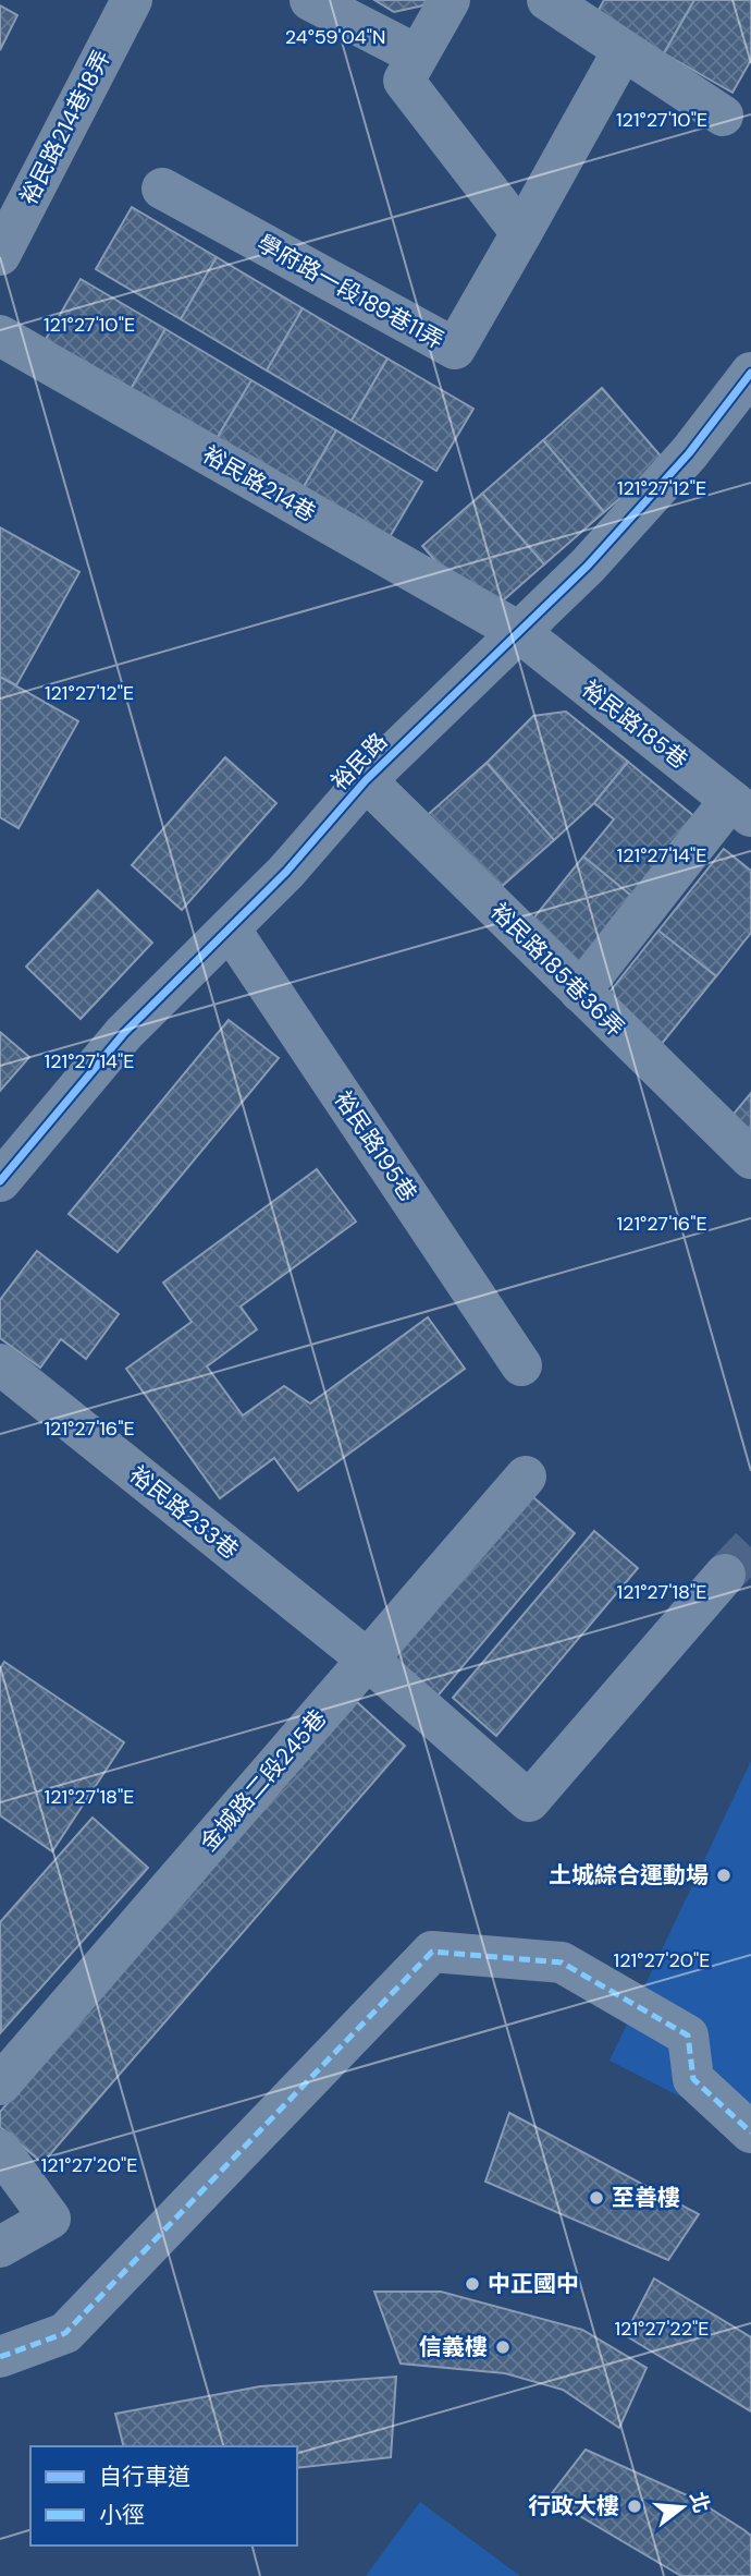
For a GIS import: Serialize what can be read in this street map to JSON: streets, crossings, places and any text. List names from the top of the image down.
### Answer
{
  "streets": {
    "street": [
      "裕民路214巷18弄",
      "學府路一段189巷11弄",
      "裕民路214巷",
      "裕民路185巷",
      "裕民路",
      "裕民路185巷36弄",
      "裕民路195巷",
      "裕民路233巷",
      "金城路二段245巷"
    ]
  },
  "crossings": [
    ["裕民路214巷", "裕民路185巷"],
    ["裕民路214巷", "裕民路"],
    ["裕民路185巷", "裕民路"],
    ["裕民路", "裕民路185巷36弄"],
    ["裕民路", "裕民路195巷"],
    ["裕民路233巷", "金城路二段245巷"]
  ],
  "places": [
    "土城綜合運動場",
    "至善樓",
    "中正國中",
    "信義樓",
    "行政大樓"
  ],
  "legend": ["自行車道", "小徑"],
  "north": "right",
  "coordinates": [
    "24°59'04\"N",
    "121°27'10\"E",
    "121°27'12\"E",
    "121°27'14\"E",
    "121°27'16\"E",
    "121°27'18\"E",
    "121°27'20\"E",
    "121°27'22\"E"
  ]
}
